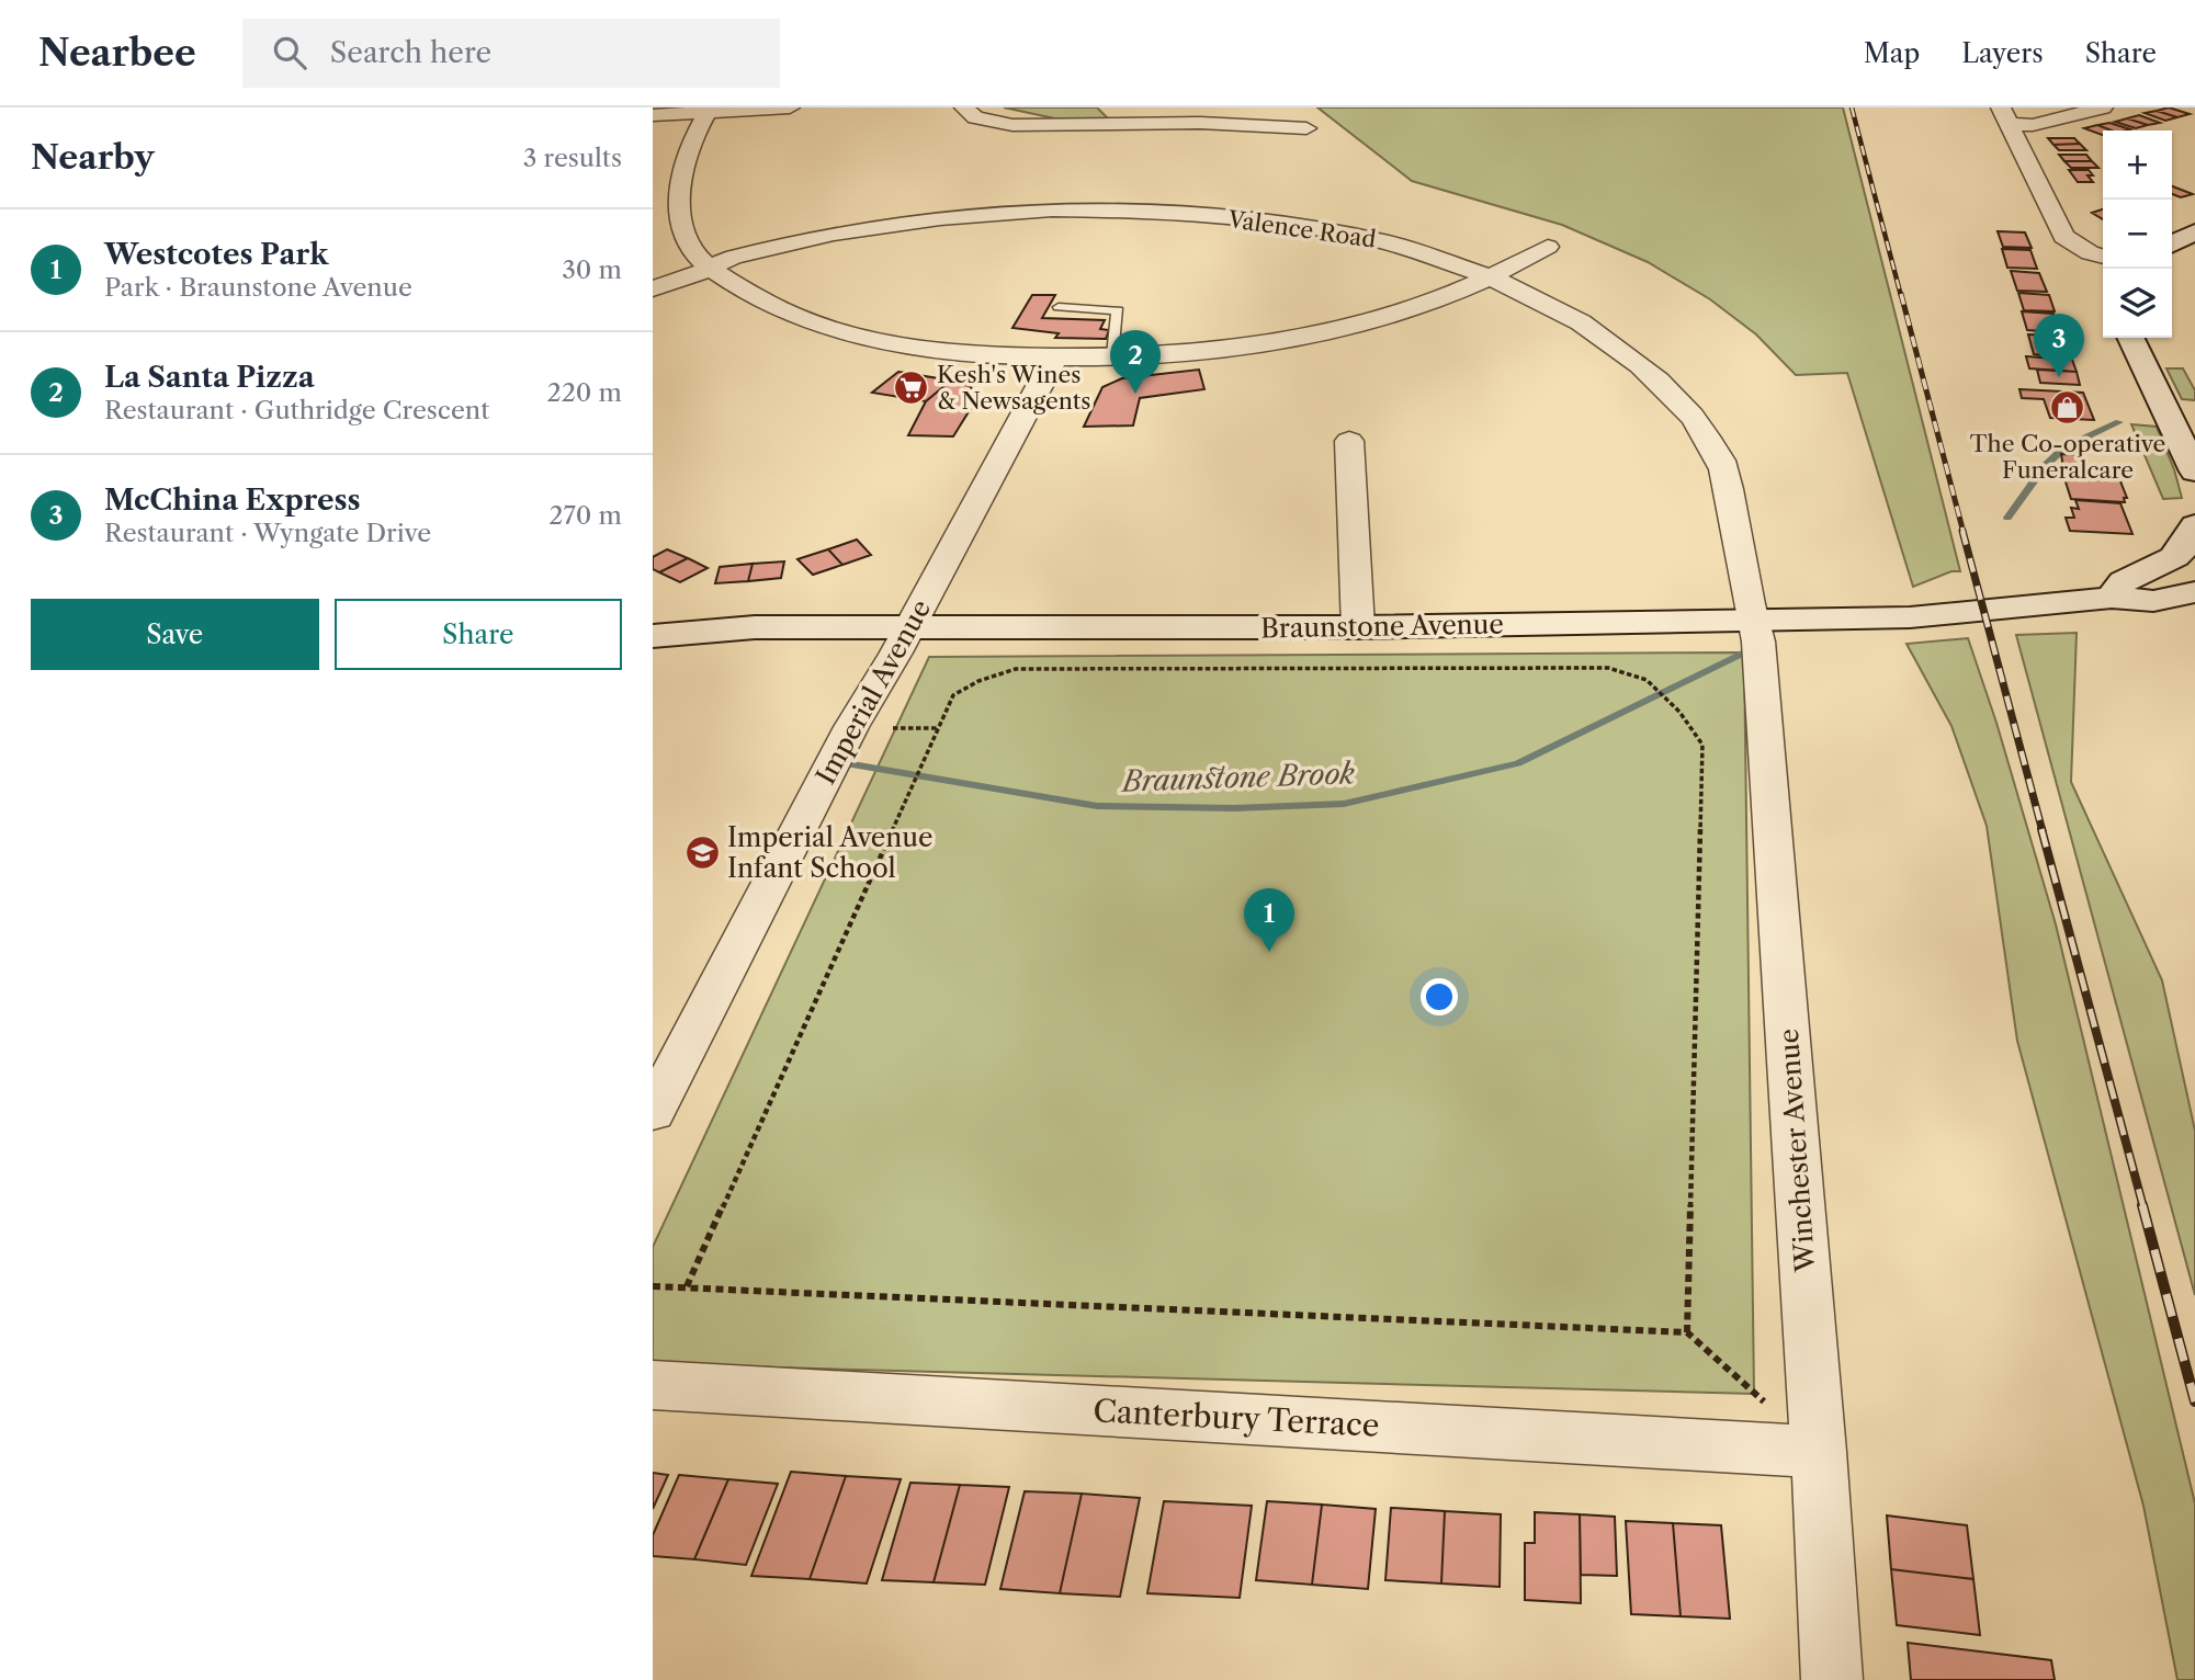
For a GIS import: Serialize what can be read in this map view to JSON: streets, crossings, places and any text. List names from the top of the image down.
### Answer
{
  "streets": {
    "street": [
      "Valence Road",
      "Braunstone Avenue",
      "Imperial Avenue",
      "Winchester Avenue",
      "Canterbury Terrace"
    ]
  },
  "crossings": [
    ["Valence Road", "Braunstone Avenue"],
    ["Valence Road", "Winchester Avenue"],
    ["Braunstone Avenue", "Imperial Avenue"],
    ["Braunstone Avenue", "Winchester Avenue"],
    ["Winchester Avenue", "Canterbury Terrace"]
  ],
  "water": ["Braunstone Brook"],
  "places": {
    "supermarket": ["Kesh's Wines & Newsagents"],
    "shop": ["The Co-operative Funeralcare"],
    "school or university": ["Imperial Avenue Infant School"]
  },
  "page": {
    "header": "Nearbee",
    "search": "Search here",
    "nav": ["Map", "Layers", "Share"],
    "heading": ["Nearby", "3 results"],
    "map_buttons": ["+", "−"],
    "list": [
      {
        "mark": "1",
        "name": "Westcotes Park",
        "note": "Park · Braunstone Avenue",
        "value": "30 m"
      },
      {
        "mark": "2",
        "name": "La Santa Pizza",
        "note": "Restaurant · Guthridge Crescent",
        "value": "220 m"
      },
      {
        "mark": "3",
        "name": "McChina Express",
        "note": "Restaurant · Wyngate Drive",
        "value": "270 m"
      }
    ],
    "pins": ["3", "2", "1"],
    "buttons": ["Save", "Share"]
  }
}
